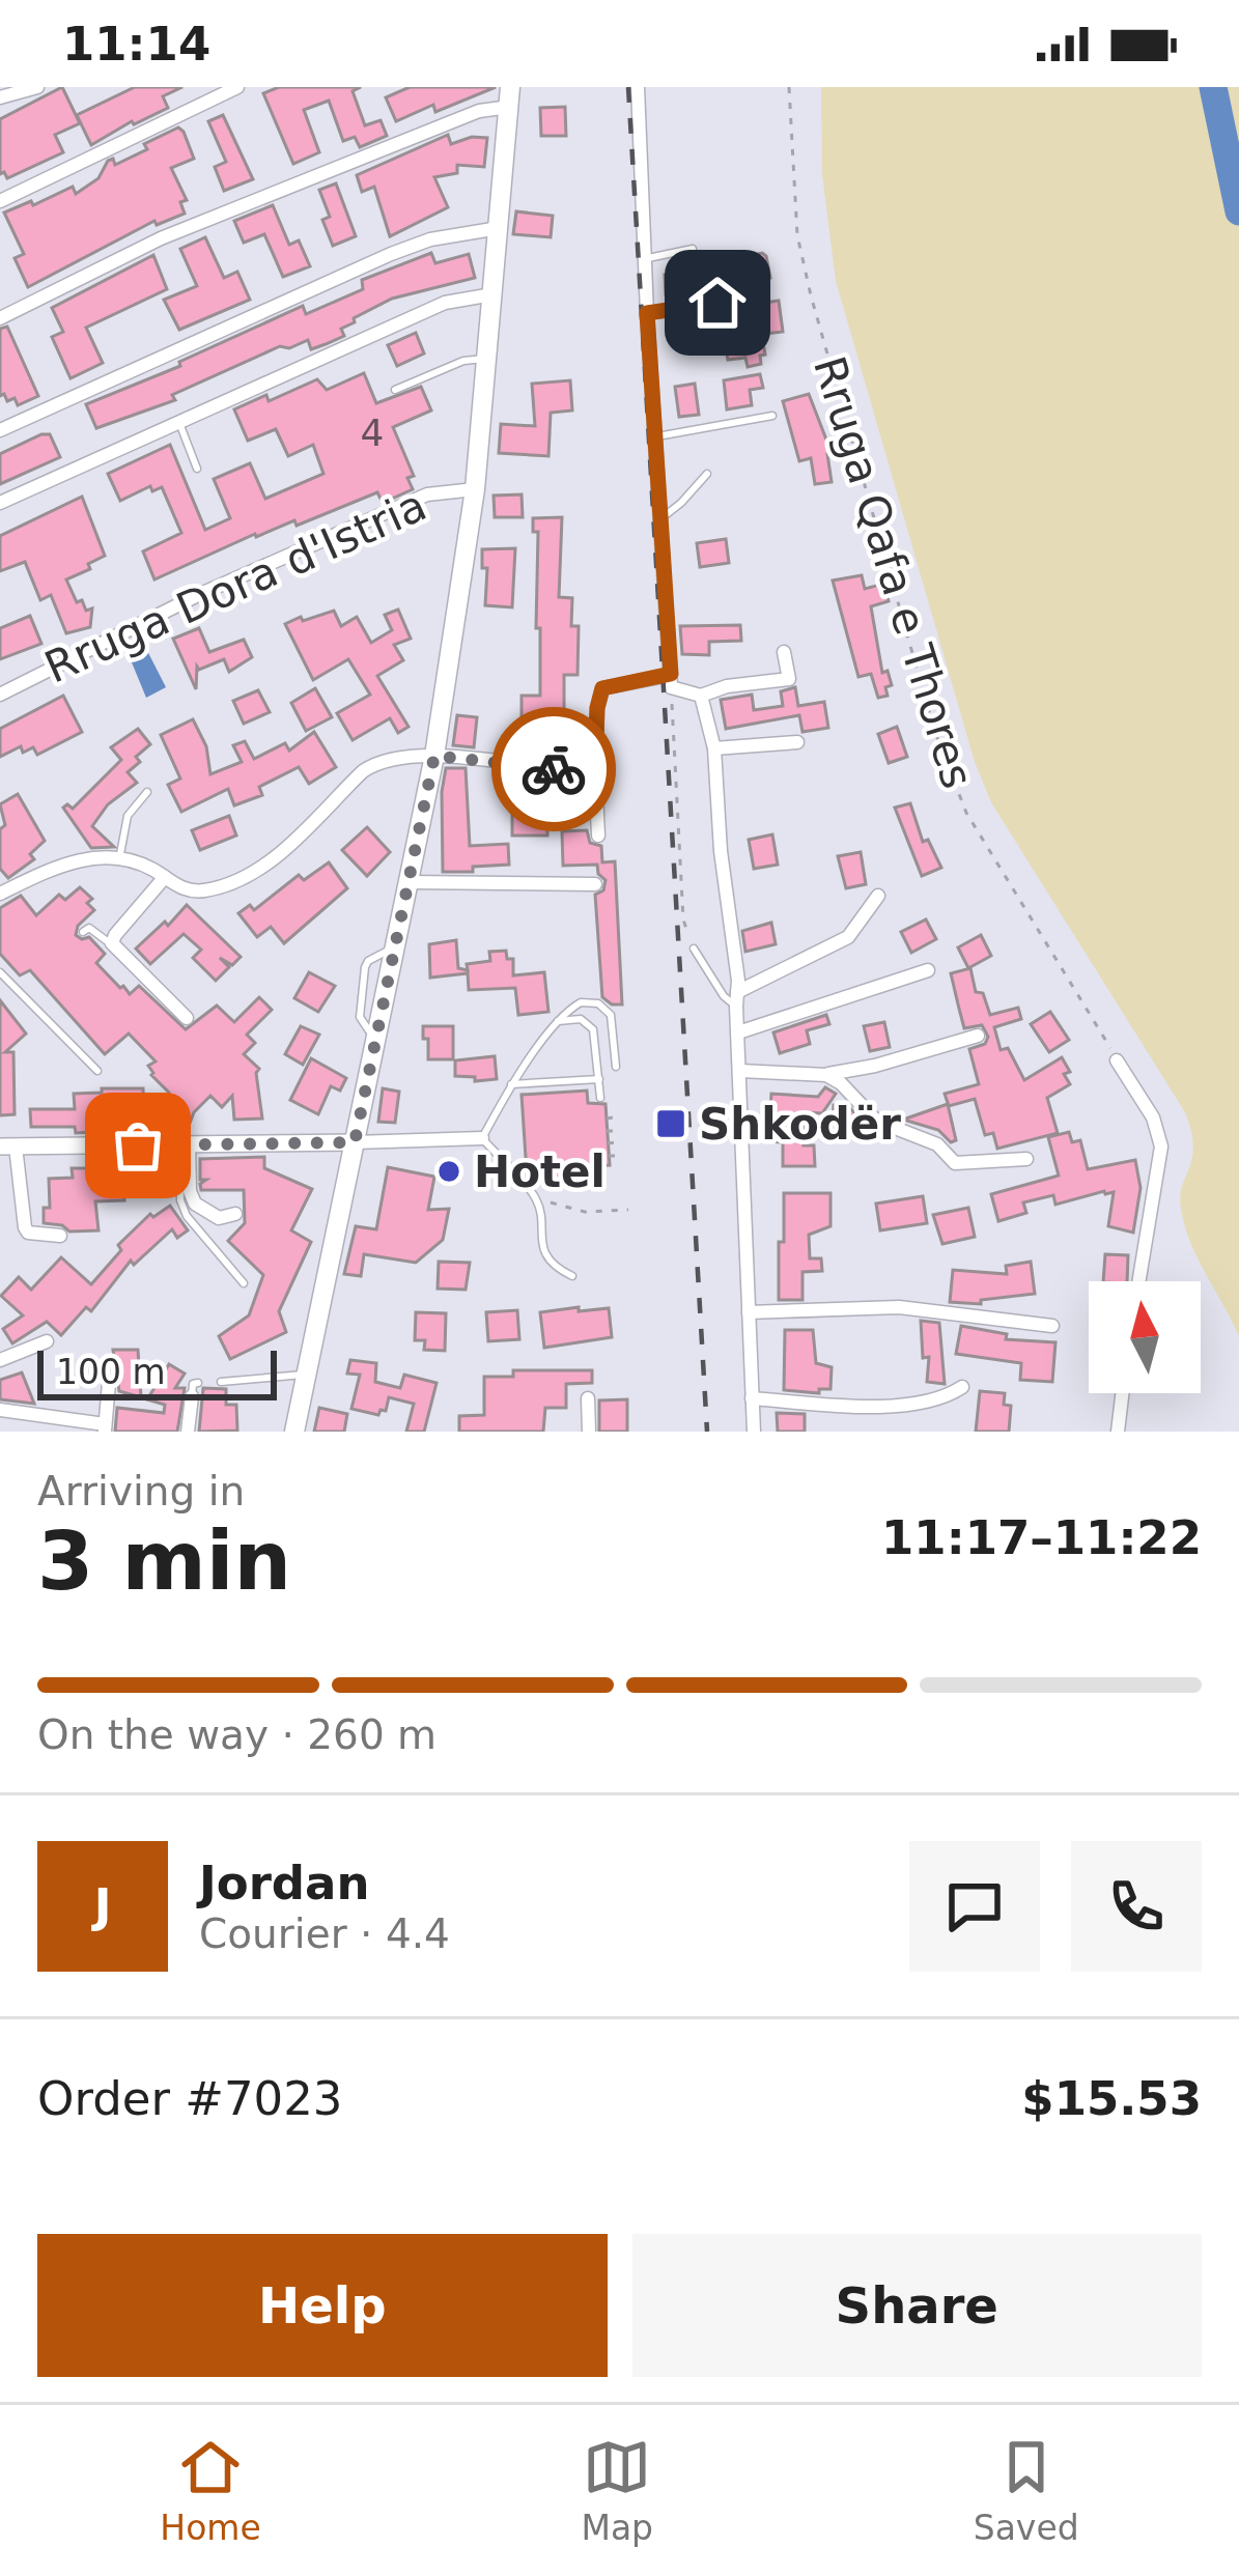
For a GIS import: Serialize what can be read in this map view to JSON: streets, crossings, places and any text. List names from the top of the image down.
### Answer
{
  "streets": {
    "street": ["Rruga Dora d'Istria"],
    "path": ["Rruga Qafa e Thores"]
  },
  "places": {
    "transit": ["Shkodër"],
    "other": ["Hotel"]
  },
  "house_numbers": ["4"],
  "scale_bar": "100 m",
  "north": "top",
  "page": {
    "status": "11:14",
    "scale": "100 m",
    "heading": ["3 min", "Arriving in", "11:17–11:22"],
    "panel": [
      "Jordan",
      "Courier · 4.4",
      "Order #7023",
      "$15.53"
    ],
    "bar": "On the way · 260 m",
    "round": "J",
    "buttons": ["Help", "Share"],
    "tabs": ["Home", "Map", "Saved"]
  }
}
